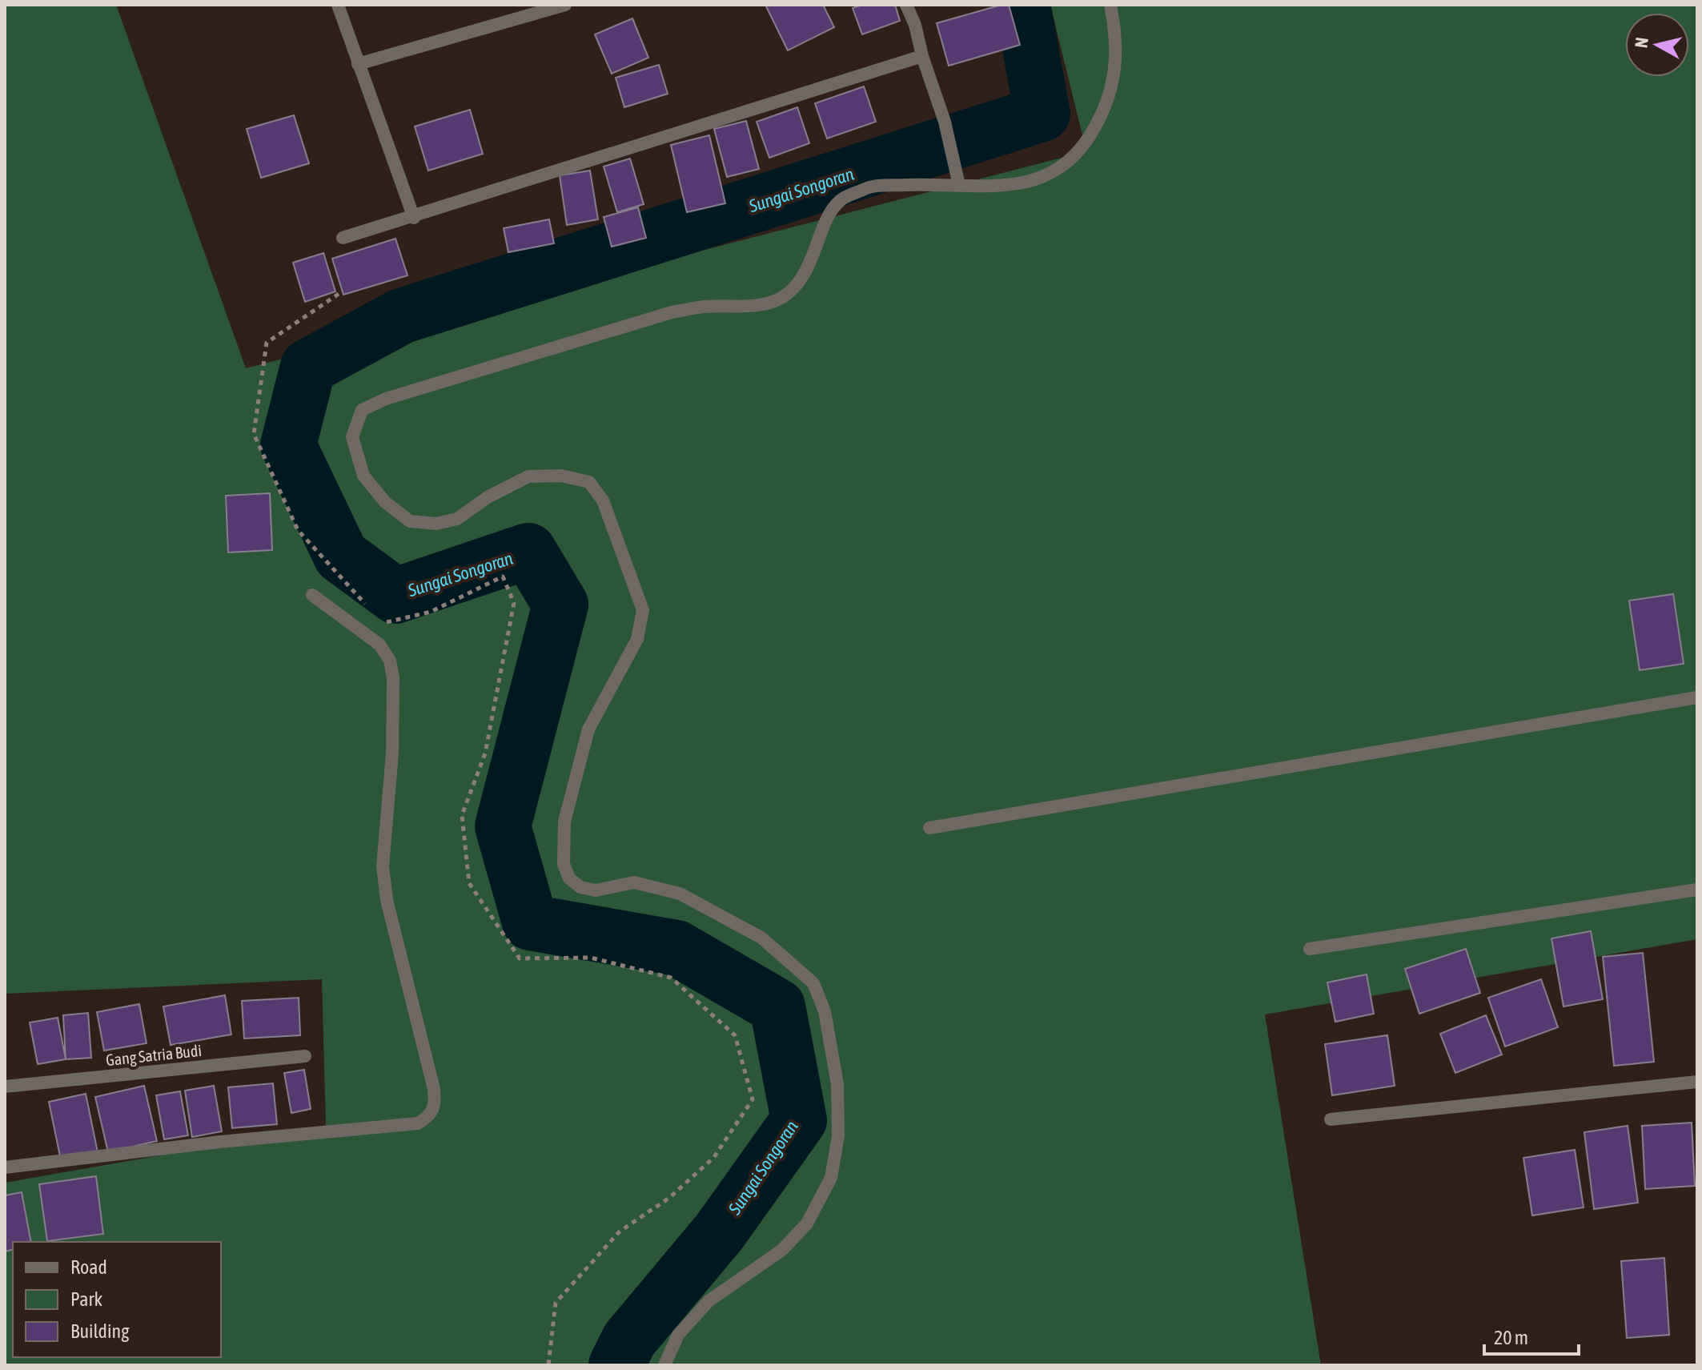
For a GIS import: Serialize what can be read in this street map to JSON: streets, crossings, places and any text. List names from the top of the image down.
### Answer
{
  "streets": {
    "street": ["Gang Satria Budi"]
  },
  "water": ["Sungai Songoran"],
  "legend": ["Road", "Park", "Building"],
  "scale_bar": "20 m",
  "north": "left"
}
